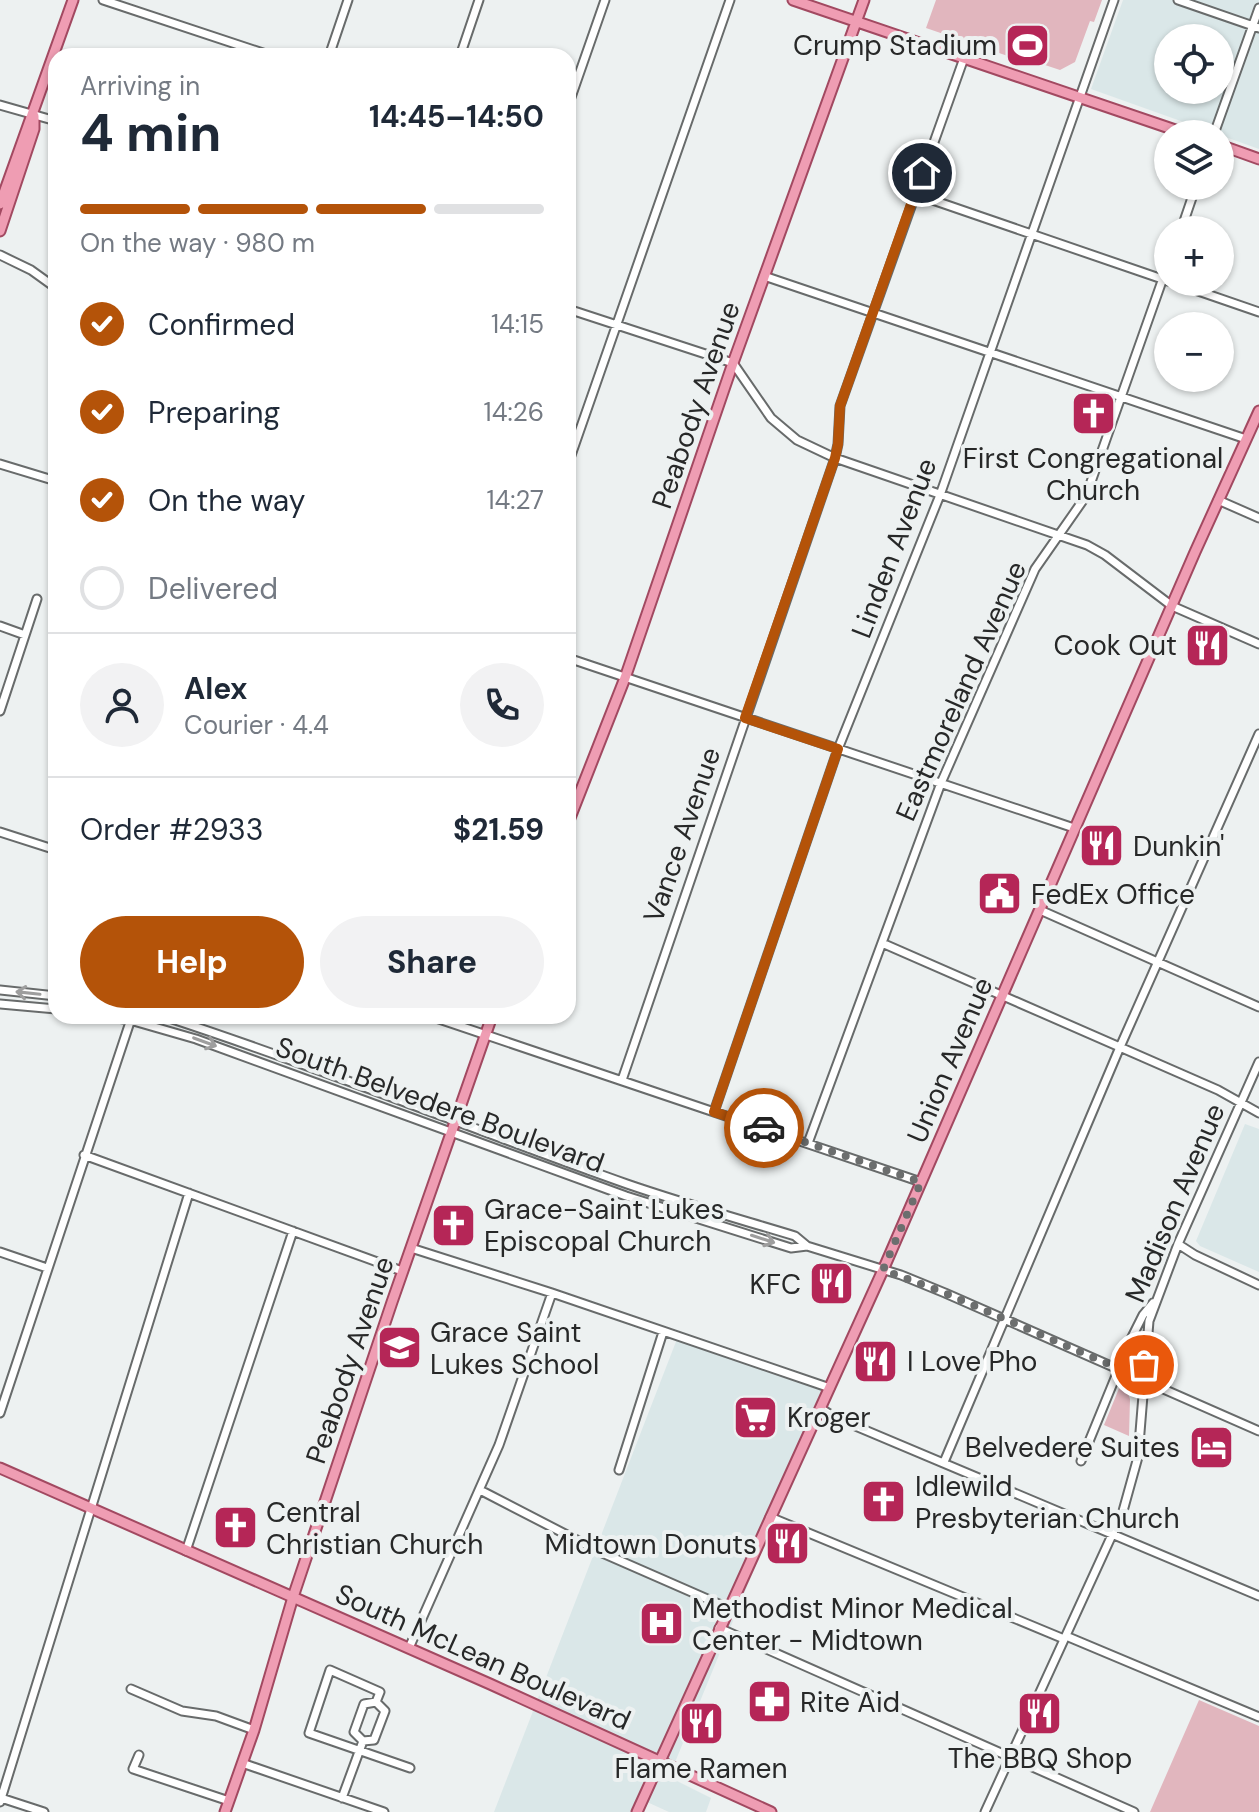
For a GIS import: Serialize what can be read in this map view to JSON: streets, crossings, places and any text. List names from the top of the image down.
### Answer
{
  "streets": {
    "main road": ["Peabody Avenue", "Union Avenue", "South McLean Boulevard"],
    "street": [
      "Linden Avenue",
      "Eastmoreland Avenue",
      "Vance Avenue",
      "South Belvedere Boulevard",
      "Madison Avenue"
    ]
  },
  "crossings": [
    ["Peabody Avenue", "South Belvedere Boulevard"],
    ["Peabody Avenue", "South McLean Boulevard"],
    ["Union Avenue", "South Belvedere Boulevard"],
    ["Union Avenue", "South McLean Boulevard"],
    ["South Belvedere Boulevard", "Madison Avenue"]
  ],
  "places": {
    "sports": ["Crump Stadium"],
    "church": [
      "First Congregational Church",
      "Grace-Saint Lukes Episcopal Church",
      "Idlewild Presbyterian Church",
      "Central Christian Church"
    ],
    "restaurant": [
      "Cook Out",
      "Dunkin'",
      "KFC",
      "I Love Pho",
      "Midtown Donuts",
      "The BBQ Shop",
      "Flame Ramen"
    ],
    "public building": ["FedEx Office"],
    "school or university": ["Grace Saint Lukes School"],
    "supermarket": ["Kroger"],
    "hotel": ["Belvedere Suites"],
    "hospital": ["Methodist Minor Medical Center - Midtown"],
    "pharmacy": ["Rite Aid"]
  },
  "page": {
    "map_buttons": ["+", "−"],
    "heading": ["4 min", "Arriving in", "14:45–14:50"],
    "panel": [
      "Alex",
      "Courier · 4.4",
      "Order #2933",
      "$21.59"
    ],
    "bar": "On the way · 980 m",
    "list": [
      ["Confirmed", "14:15"],
      ["Preparing", "14:26"],
      ["On the way", "14:27"],
      "Delivered"
    ],
    "buttons": ["Help", "Share"]
  }
}
